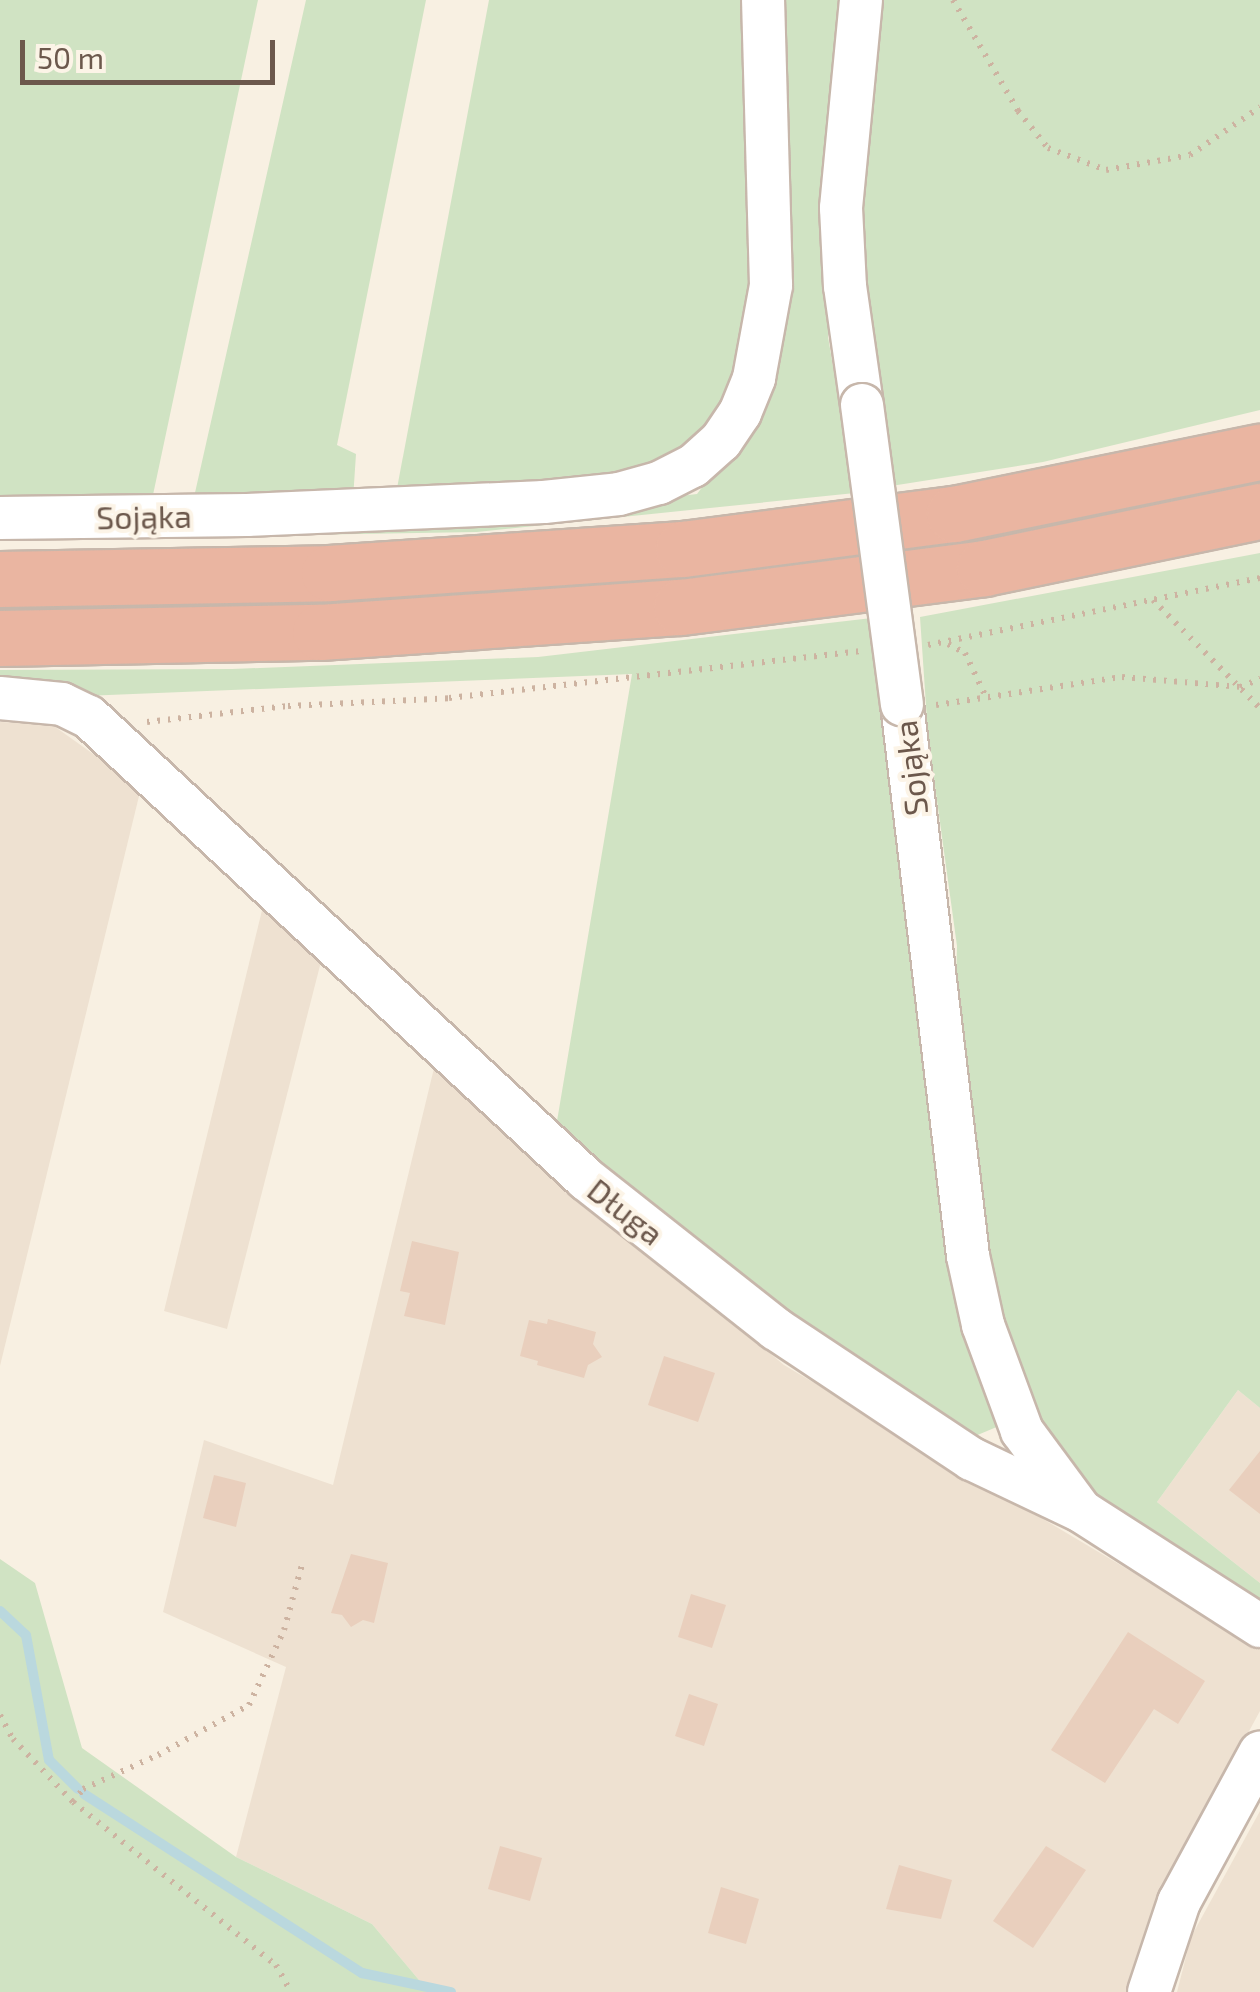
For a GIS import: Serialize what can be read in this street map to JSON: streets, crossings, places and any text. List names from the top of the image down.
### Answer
{
  "streets": {
    "street": ["Sojąka", "Długa"]
  },
  "crossings": [
    ["Sojąka", "Długa"]
  ],
  "scale_bar": "50 m"
}
